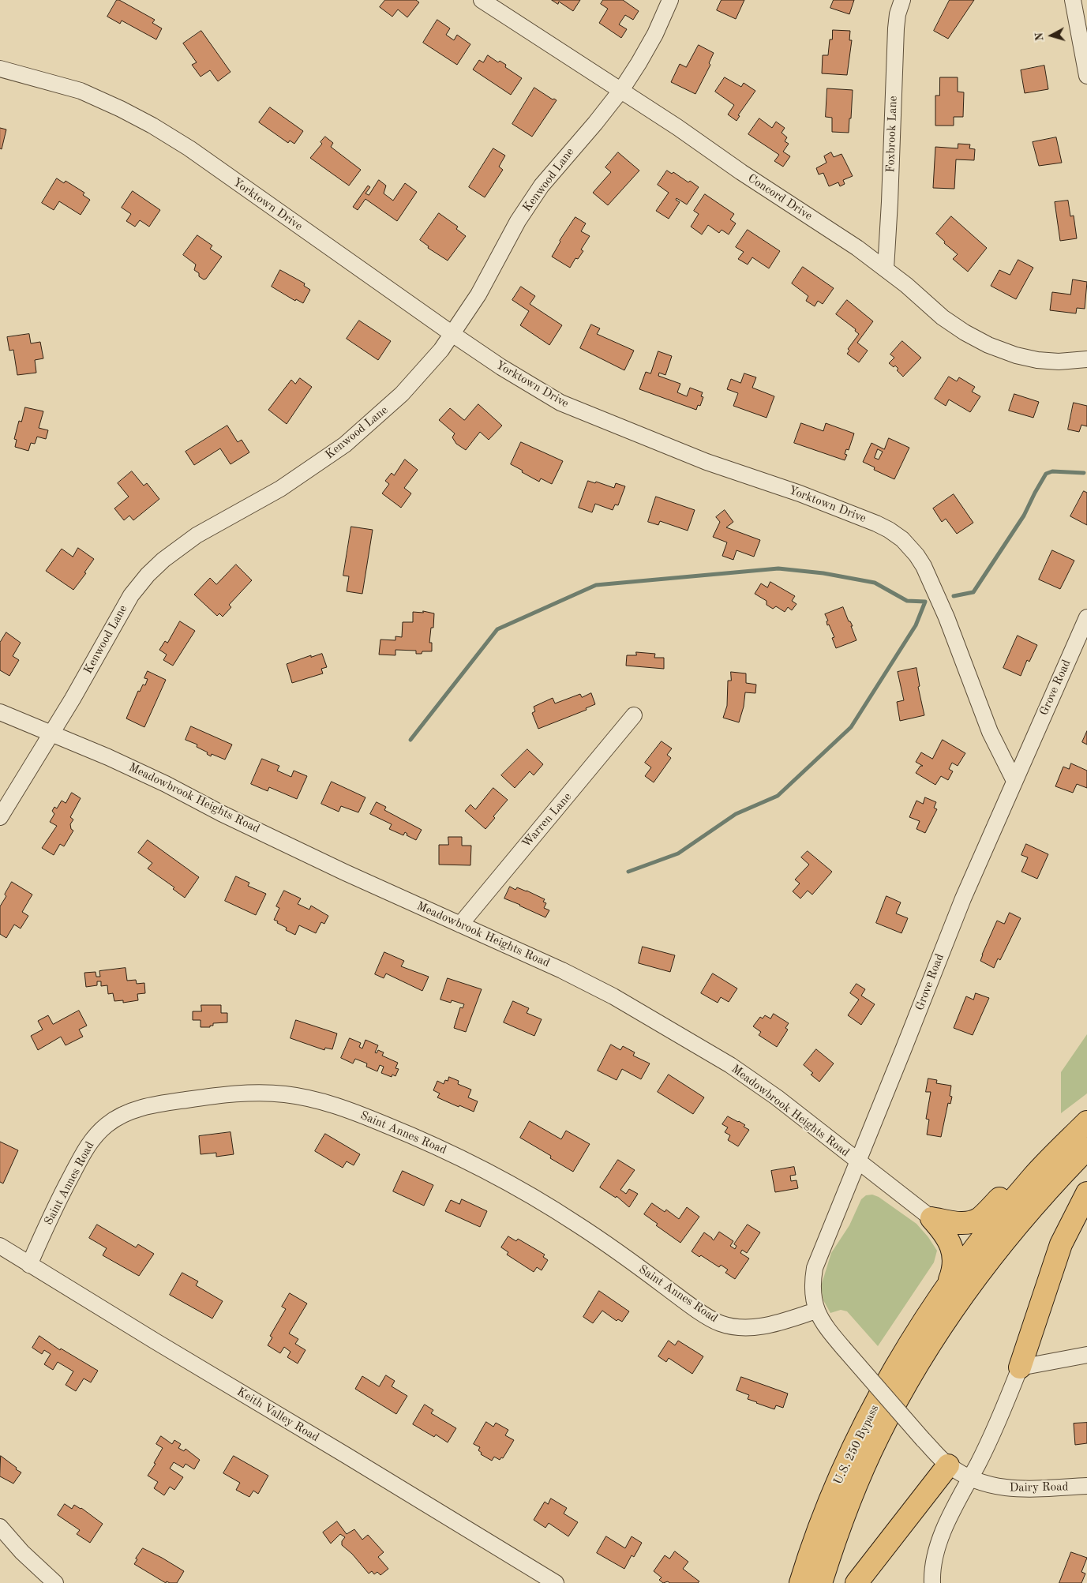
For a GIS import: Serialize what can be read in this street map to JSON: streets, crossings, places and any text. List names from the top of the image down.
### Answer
{
  "streets": {
    "highway": ["U.S. 250 Bypass"],
    "street": [
      "Foxbrook Lane",
      "Kenwood Lane",
      "Concord Drive",
      "Yorktown Drive",
      "Grove Road",
      "Meadowbrook Heights Road",
      "Warren Lane",
      "Saint Annes Road",
      "Keith Valley Road",
      "Dairy Road"
    ]
  },
  "crossings": [
    ["Foxbrook Lane", "Concord Drive"],
    ["Kenwood Lane", "Concord Drive"],
    ["Kenwood Lane", "Yorktown Drive"],
    ["Kenwood Lane", "Meadowbrook Heights Road"],
    ["Yorktown Drive", "Grove Road"],
    ["Grove Road", "Meadowbrook Heights Road"],
    ["Grove Road", "Saint Annes Road"],
    ["Grove Road", "Dairy Road"],
    ["Meadowbrook Heights Road", "Warren Lane"],
    ["Saint Annes Road", "Keith Valley Road"]
  ],
  "north": "left"
}
